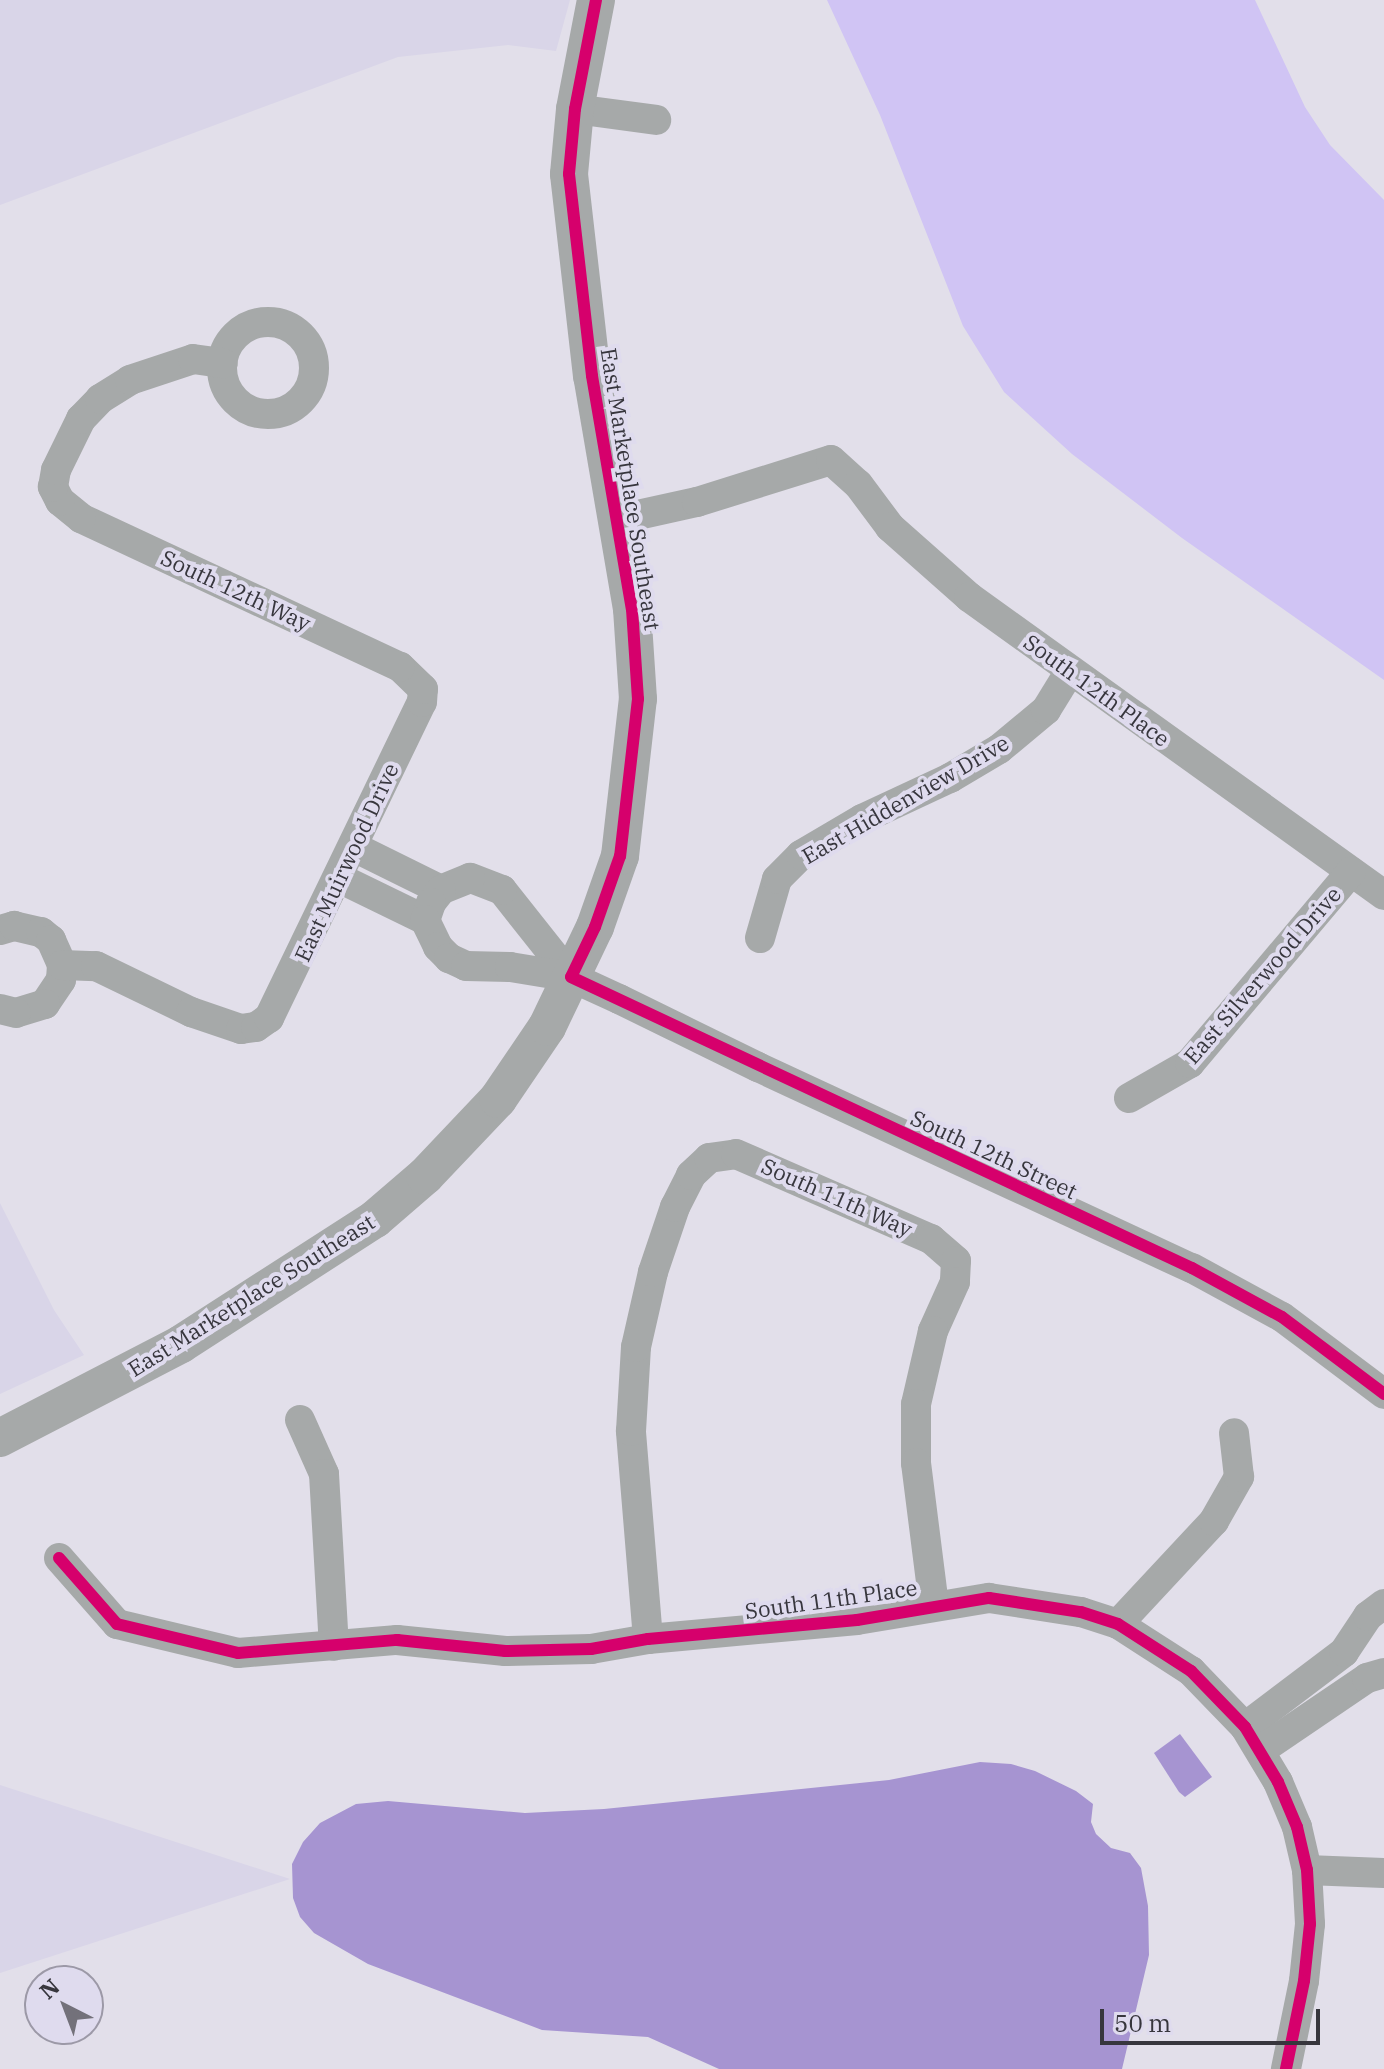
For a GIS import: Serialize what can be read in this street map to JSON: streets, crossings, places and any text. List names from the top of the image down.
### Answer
{
  "streets": {
    "street": [
      "East Marketplace Southeast",
      "South 12th Way",
      "South 12th Place",
      "East Hiddenview Drive",
      "East Muirwood Drive",
      "East Silverwood Drive",
      "South 12th Street",
      "South 11th Way",
      "South 11th Place"
    ]
  },
  "crossings": [
    ["East Marketplace Southeast", "South 12th Place"],
    ["East Marketplace Southeast", "South 12th Street"],
    ["South 12th Way", "East Muirwood Drive"],
    ["South 12th Place", "East Hiddenview Drive"],
    ["South 12th Place", "East Silverwood Drive"],
    ["South 11th Way", "South 11th Place"]
  ],
  "scale_bar": "50 m",
  "north": "top left"
}
